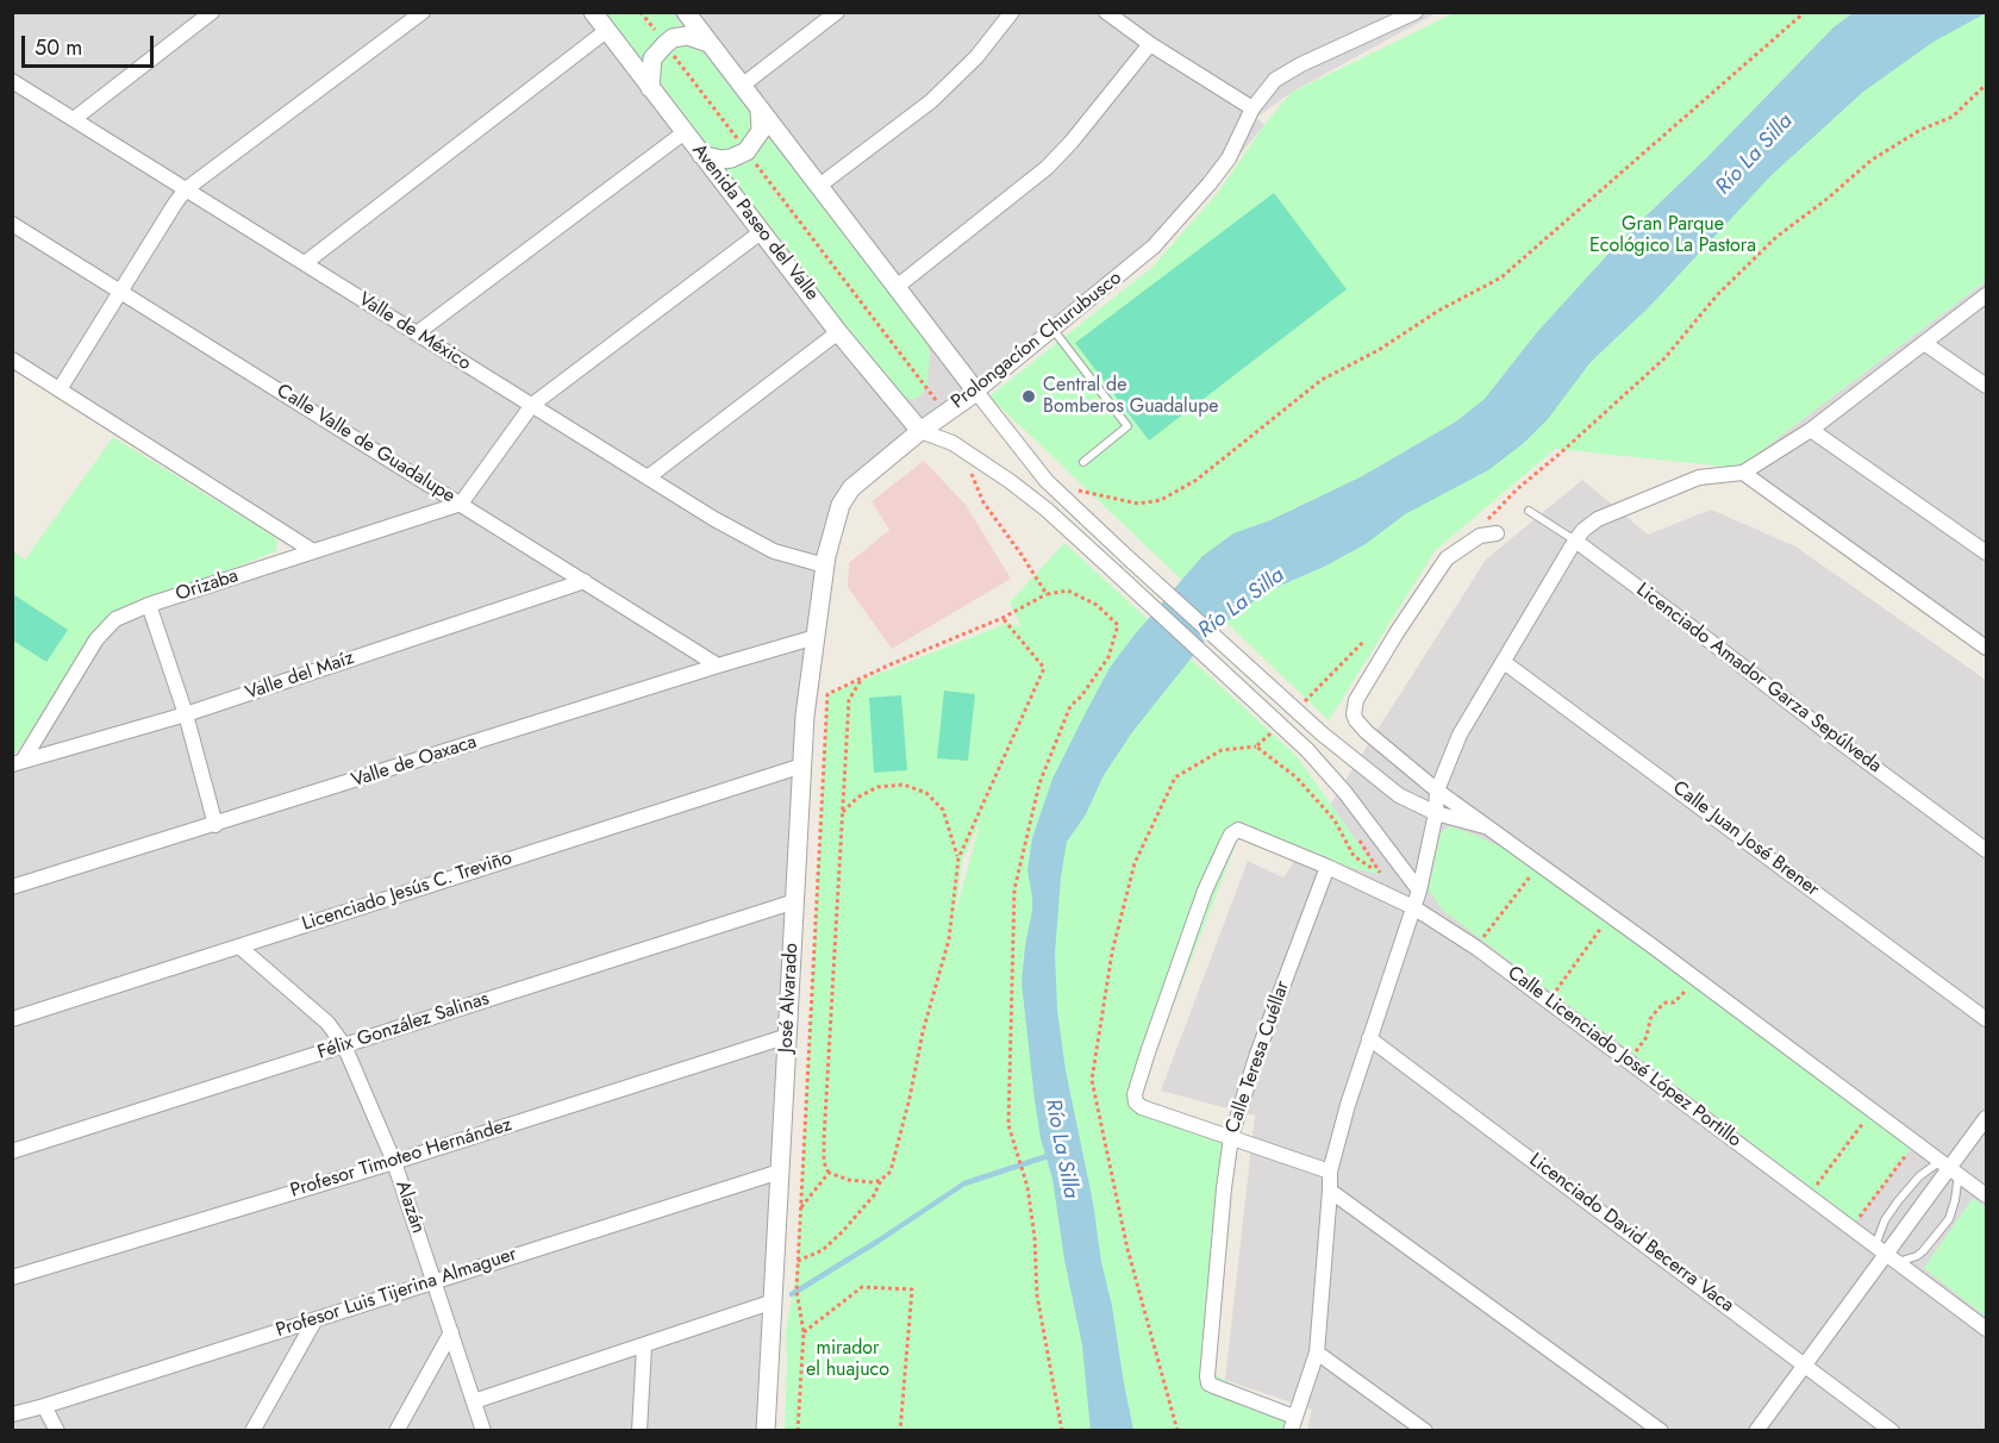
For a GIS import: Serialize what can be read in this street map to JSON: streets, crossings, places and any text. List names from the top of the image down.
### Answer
{
  "streets": {
    "street": [
      "Avenida Paseo del Valle",
      "Valle de México",
      "Prolongacíon Churubusco",
      "Calle Valle de Guadalupe",
      "Orizaba",
      "Valle del Maíz",
      "Licenciado Amador Garza Sepúlveda",
      "Valle de Oaxaca",
      "Calle Juan José Brener",
      "Licenciado Jesús C. Treviño",
      "José Alvarado",
      "Félix González Salinas",
      "Calle Teresa Cuéllar",
      "Calle Licenciado José López Portillo",
      "Profesor Timoteo Hernández",
      "Alazán",
      "Licenciado David Becerra Vaca",
      "Profesor Luis Tijerina Almaguer"
    ]
  },
  "crossings": [
    ["Avenida Paseo del Valle", "Prolongacíon Churubusco"],
    ["Valle de México", "Prolongacíon Churubusco"],
    ["Valle de México", "José Alvarado"],
    ["Prolongacíon Churubusco", "José Alvarado"],
    ["Calle Valle de Guadalupe", "Orizaba"],
    ["Calle Valle de Guadalupe", "Valle del Maíz"],
    ["Calle Valle de Guadalupe", "Valle de Oaxaca"],
    ["Orizaba", "Valle del Maíz"],
    ["Valle de Oaxaca", "José Alvarado"],
    ["Licenciado Jesús C. Treviño", "José Alvarado"],
    ["Licenciado Jesús C. Treviño", "Alazán"],
    ["José Alvarado", "Félix González Salinas"],
    ["José Alvarado", "Profesor Timoteo Hernández"],
    ["José Alvarado", "Profesor Luis Tijerina Almaguer"],
    ["Félix González Salinas", "Alazán"],
    ["Calle Teresa Cuéllar", "Calle Licenciado José López Portillo"],
    ["Profesor Timoteo Hernández", "Alazán"],
    ["Alazán", "Profesor Luis Tijerina Almaguer"]
  ],
  "water": ["Río La Silla"],
  "parks": ["Gran Parque Ecológico La Pastora", "mirador el huajuco"],
  "places": ["Central de Bomberos Guadalupe"],
  "scale_bar": "50 m"
}
